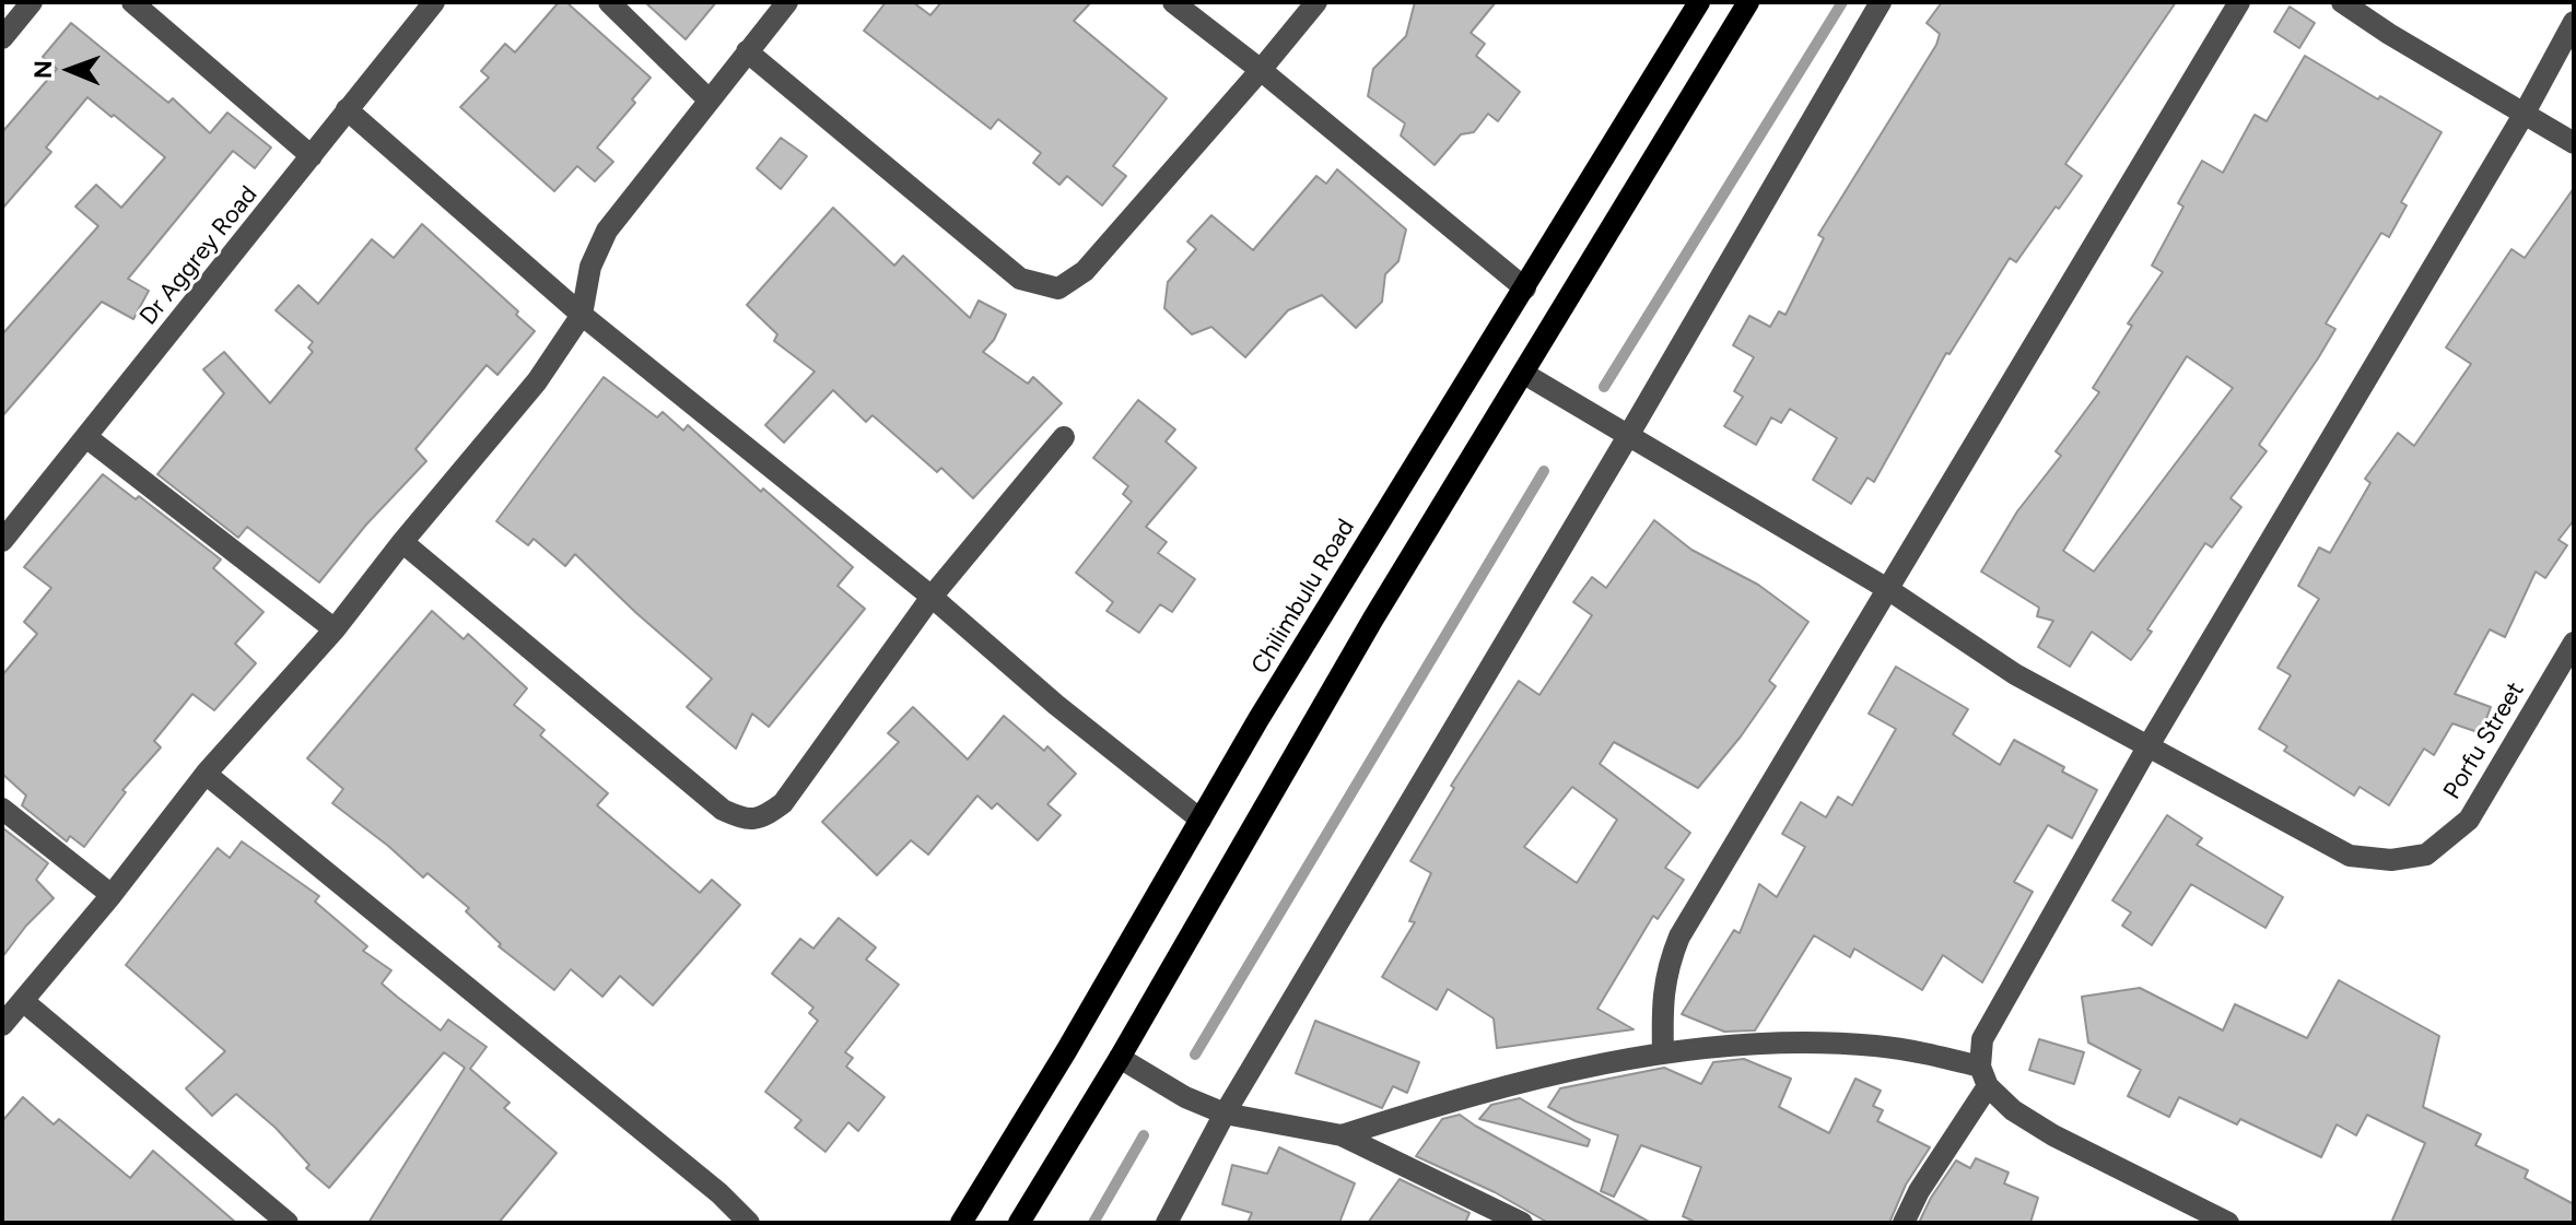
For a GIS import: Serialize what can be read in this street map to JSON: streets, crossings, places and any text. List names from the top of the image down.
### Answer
{
  "streets": {
    "main road": ["Chilimbulu Road"],
    "street": ["Dr Aggrey Road", "Porfu Street"]
  },
  "north": "left"
}
